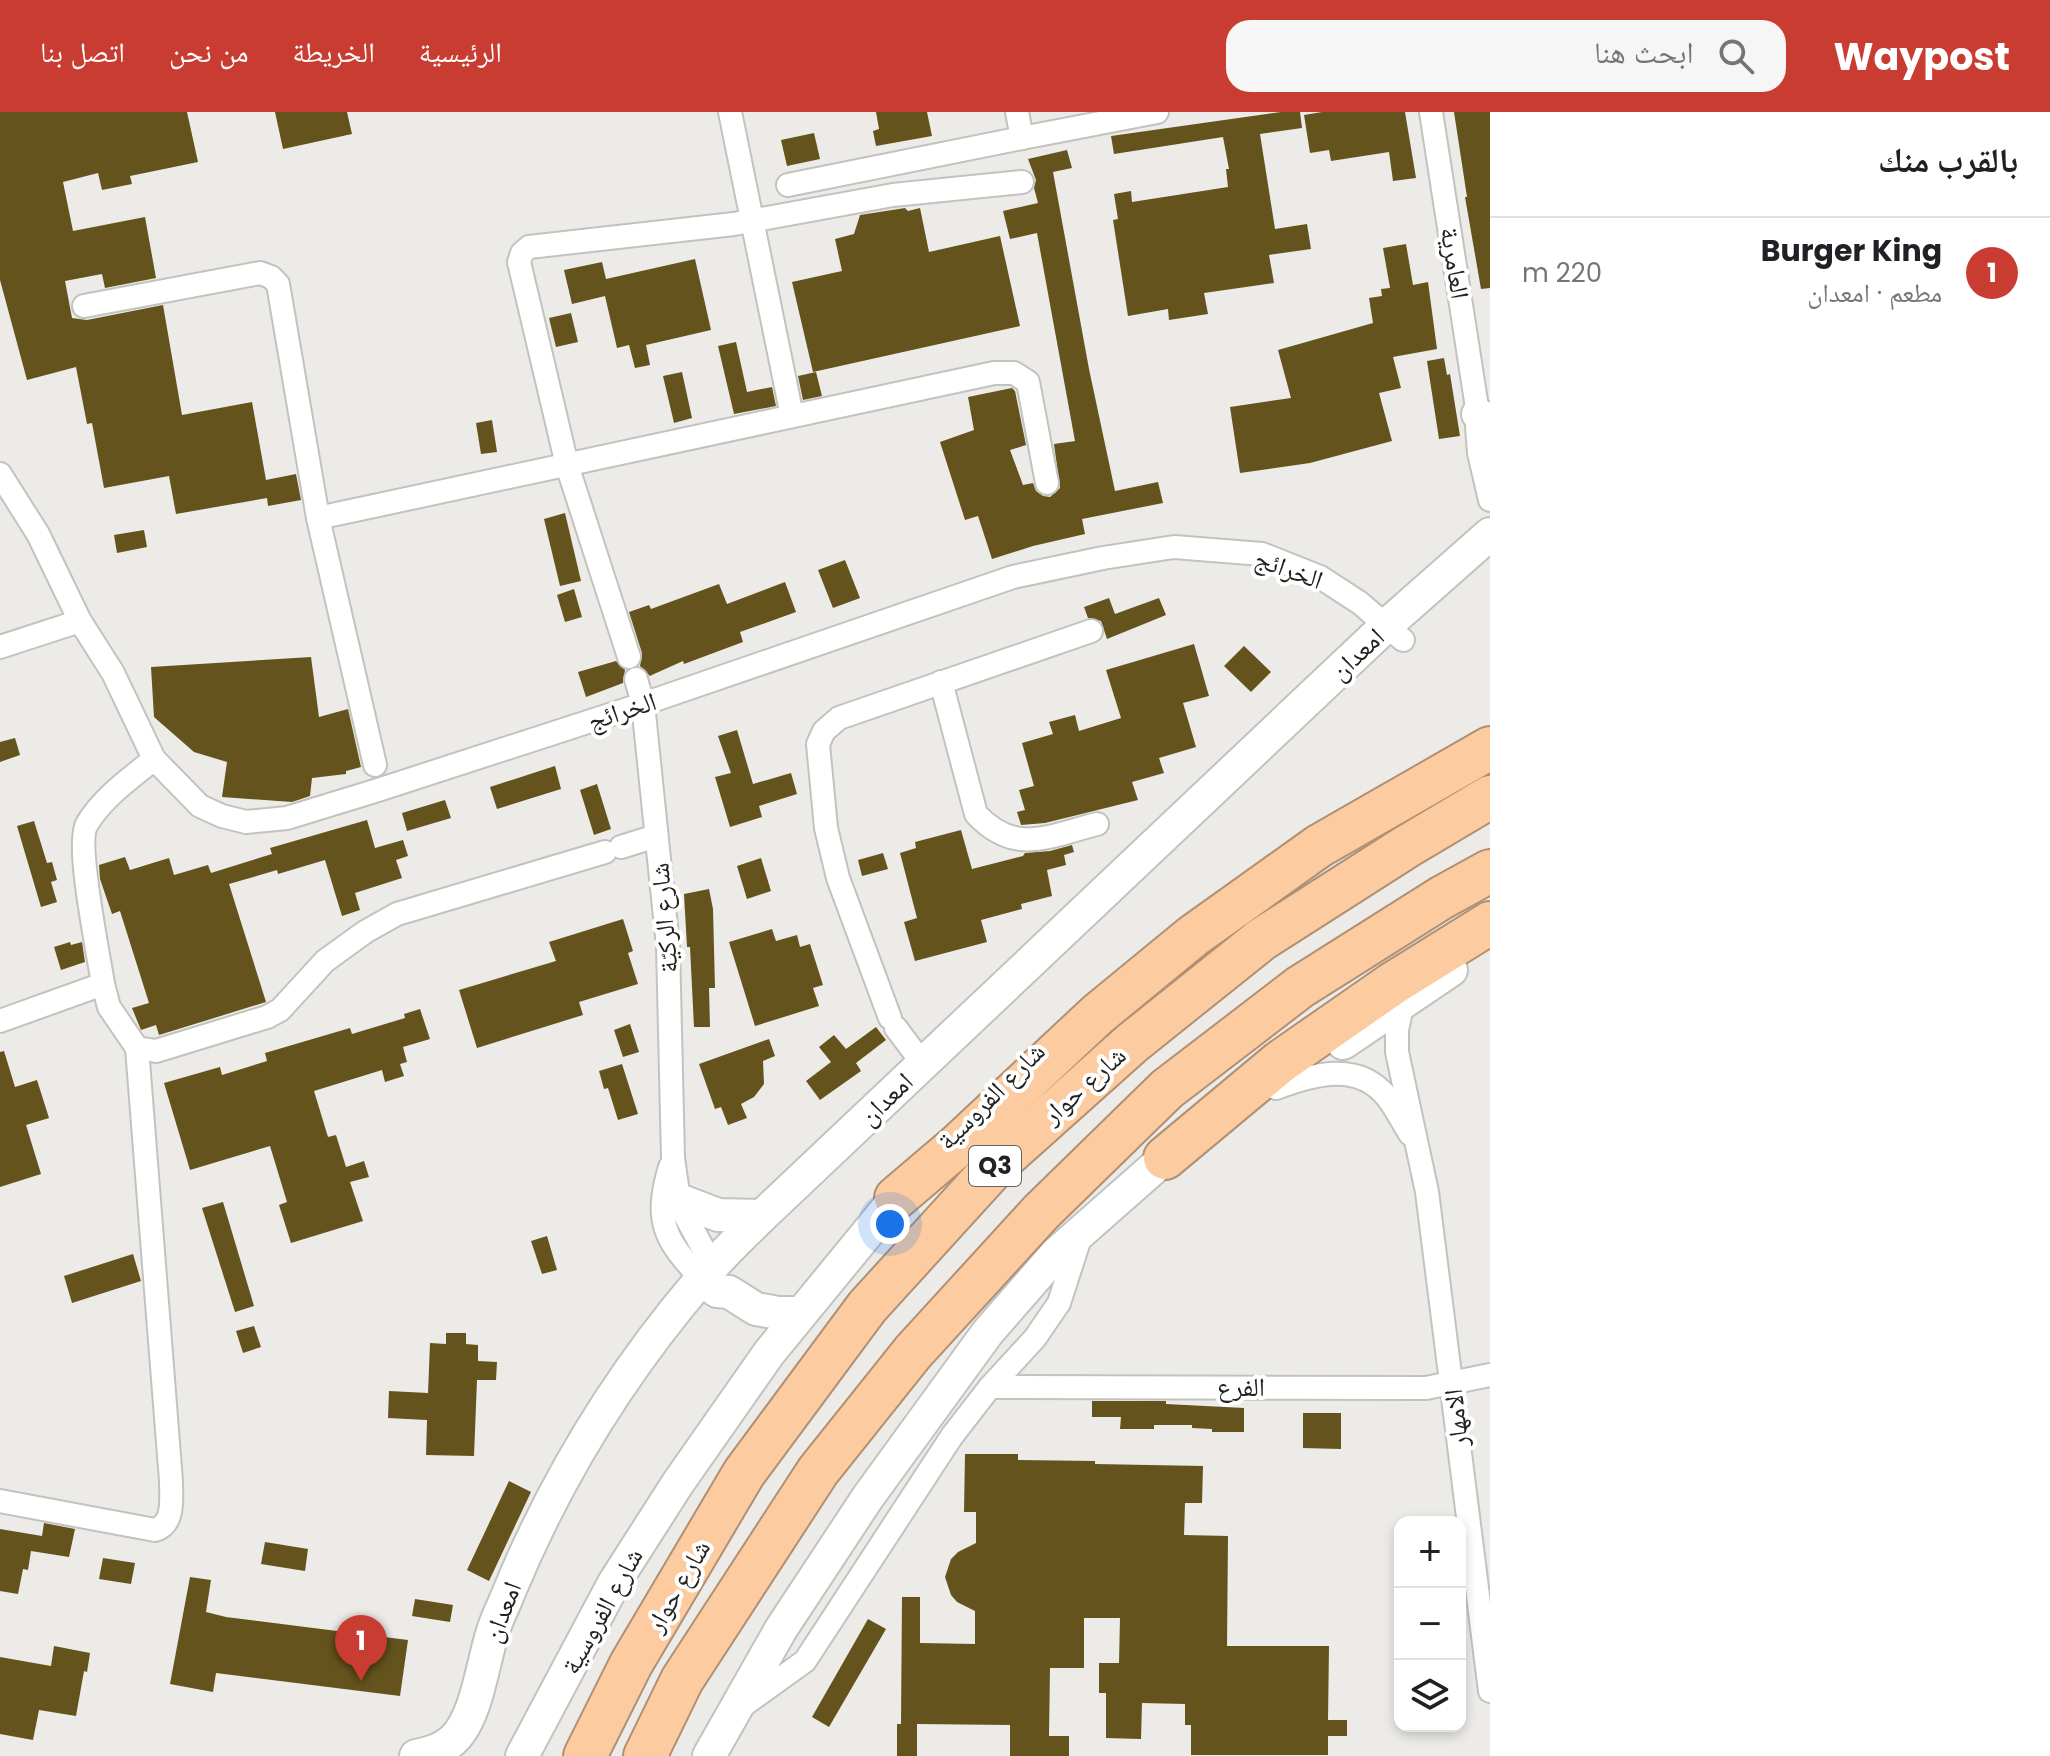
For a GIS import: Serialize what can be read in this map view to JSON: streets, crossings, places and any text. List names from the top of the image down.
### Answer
{
  "streets": {
    "highway": ["شارع حوار", "شارع الفروسية", "Q3"],
    "street": [
      "العامرية",
      "الخرائج",
      "امعدان",
      "شارع الركيّة",
      "الفرع",
      "الامهار"
    ]
  },
  "crossings": [
    ["الخرائج", "امعدان"],
    ["الخرائج", "شارع الركيّة"],
    ["امعدان", "شارع الركيّة"],
    ["شارع الركيّة", "شارع الفروسية"],
    ["شارع حوار", "شارع الفروسية"],
    ["الفرع", "الامهار"]
  ],
  "page": {
    "header": "Waypost",
    "search": "ابحث هنا",
    "nav": [
      "الرئيسية",
      "الخريطة",
      "من نحن",
      "اتصل بنا"
    ],
    "heading": "بالقرب منك",
    "list": [
      {
        "mark": "1",
        "name": "Burger King",
        "note": "مطعم · امعدان",
        "value": "220 m"
      }
    ],
    "map_buttons": ["+", "−"],
    "pins": "1"
  }
}
